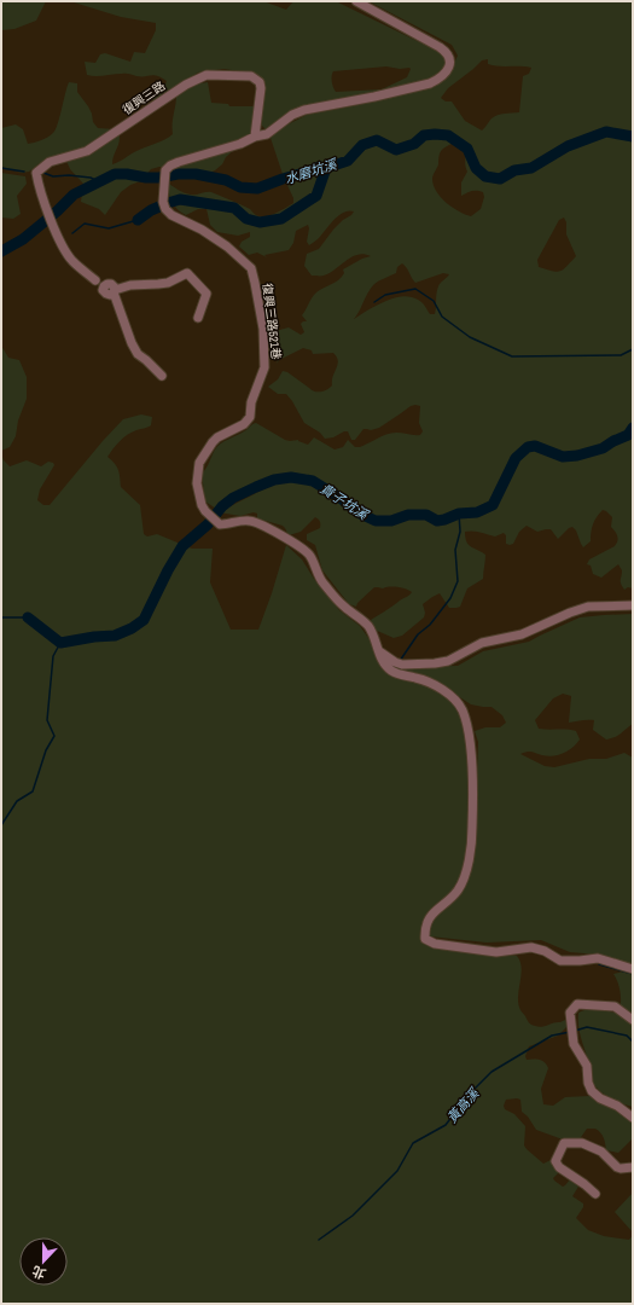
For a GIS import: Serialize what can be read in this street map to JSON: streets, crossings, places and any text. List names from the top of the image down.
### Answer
{
  "streets": {
    "street": ["復興三路", "復興三路521巷"]
  },
  "crossings": [
    ["復興三路", "復興三路521巷"]
  ],
  "water": ["水磨坑溪", "貴子坑溪", "黃高溪"],
  "north": "bottom"
}
